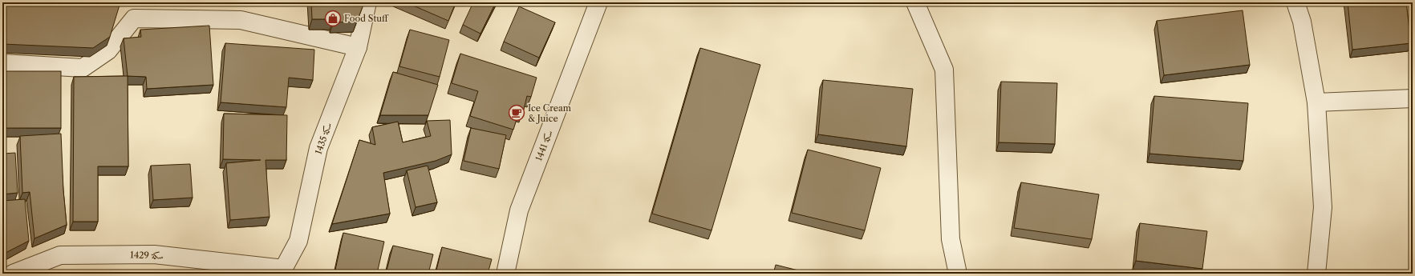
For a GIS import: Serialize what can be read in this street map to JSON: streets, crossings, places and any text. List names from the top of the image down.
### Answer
{
  "streets": {
    "street": ["سكة 1435", "سكة 1441", "سكة 1429"]
  },
  "crossings": [
    ["سكة 1435", "سكة 1429"]
  ],
  "places": {
    "shop": ["Food Stuff"],
    "cafe": ["Ice Cream & Juice"]
  }
}
